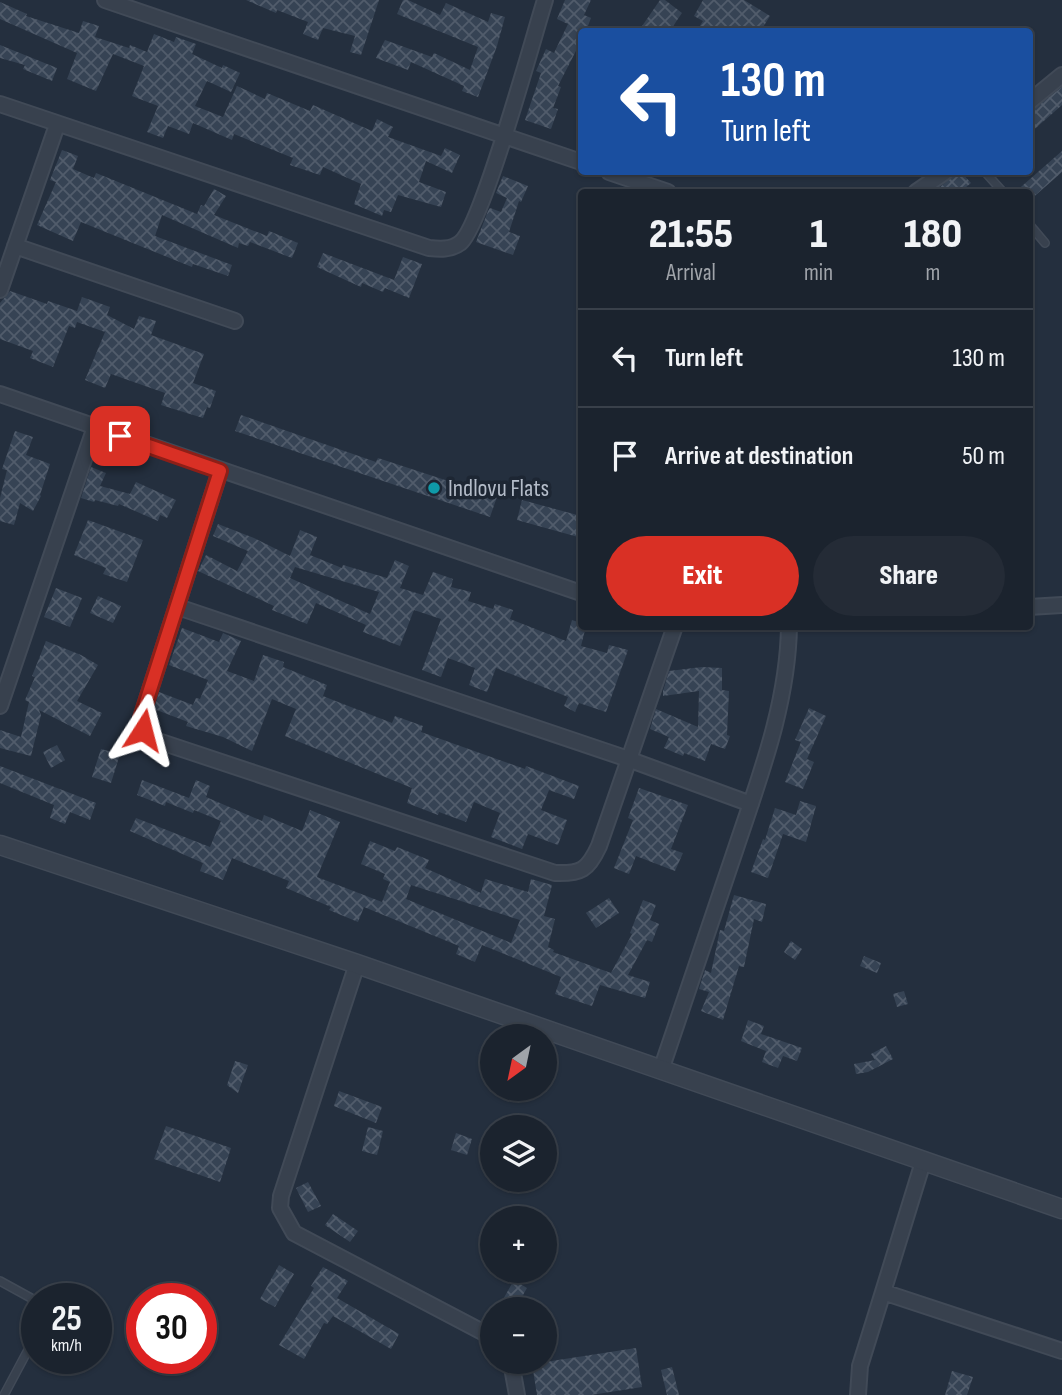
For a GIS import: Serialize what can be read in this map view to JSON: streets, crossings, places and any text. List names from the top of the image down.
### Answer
{
  "places": ["Indlovu Flats"],
  "north": "bottom left",
  "page": {
    "turn": ["130 m", "Turn left"],
    "eta": [
      "21:55",
      "Arrival",
      "1",
      "min",
      "180",
      "m"
    ],
    "list": [
      {
        "name": "Turn left",
        "value": "130 m"
      },
      {
        "name": "Arrive at destination",
        "value": "50 m"
      }
    ],
    "buttons": ["Exit", "Share"],
    "map_buttons": ["+", "−"],
    "speed": "25 km/h",
    "limit": "30"
  }
}
